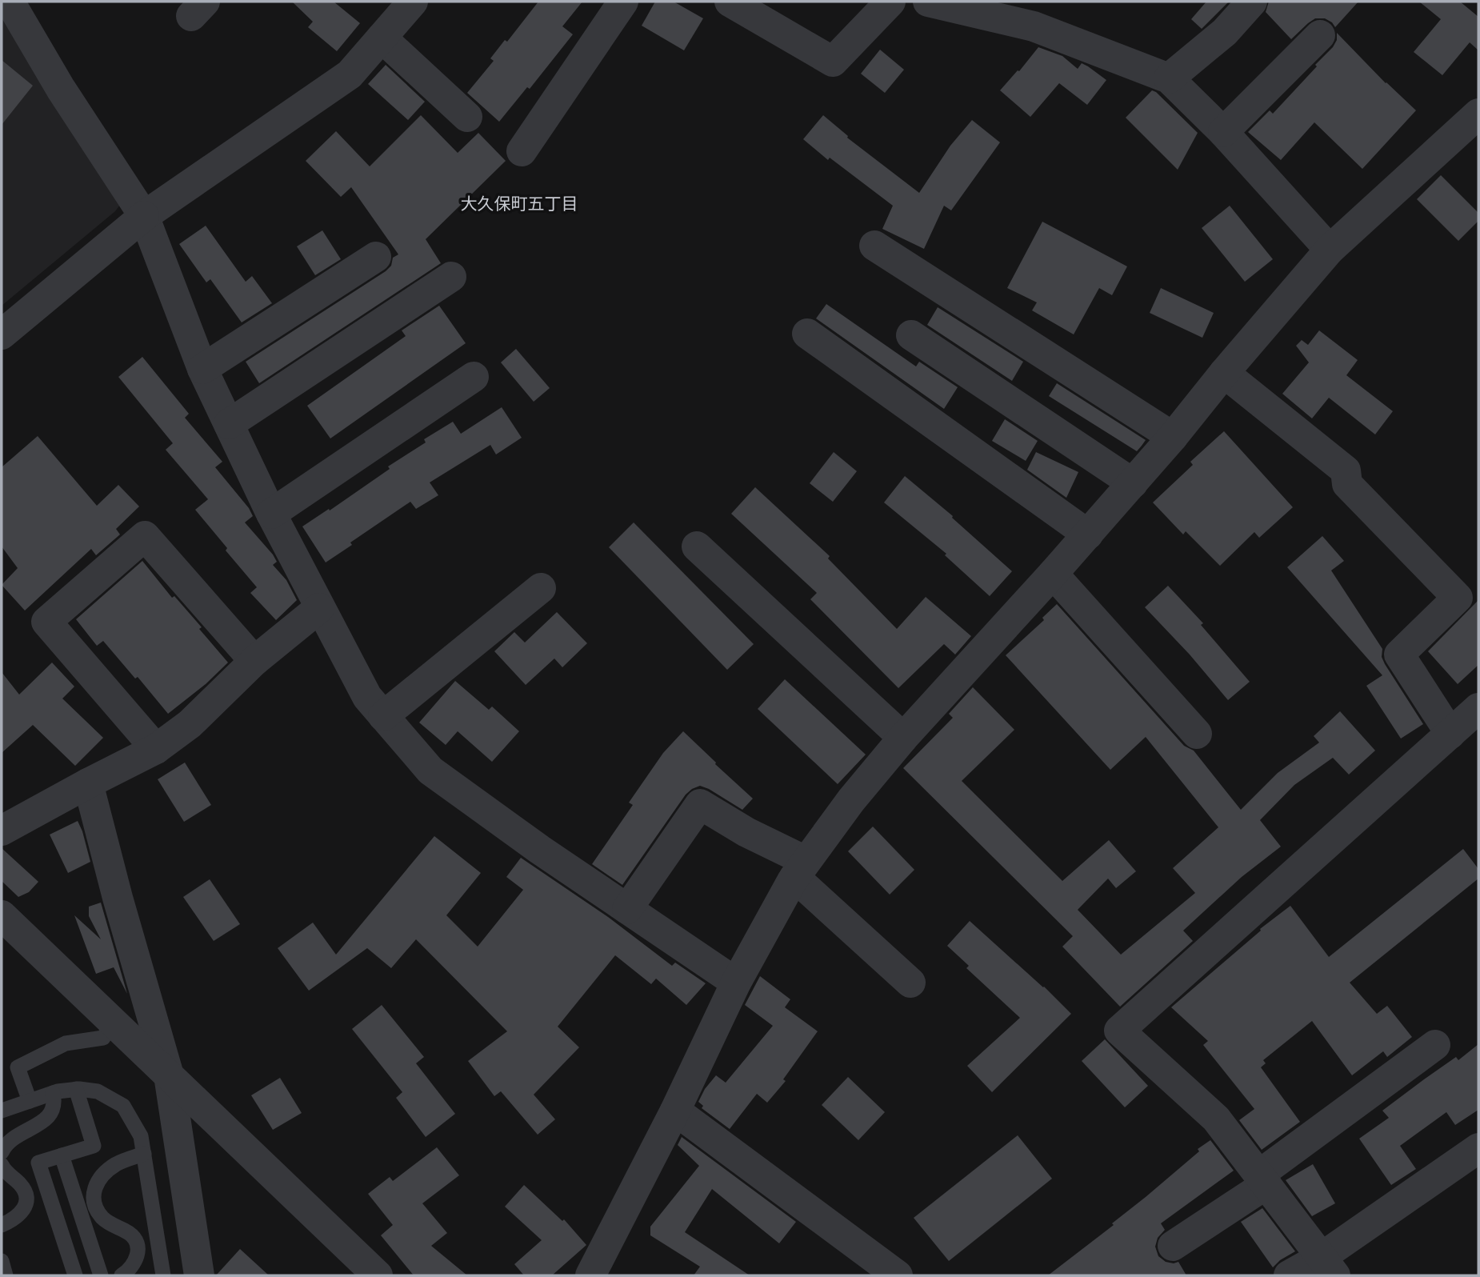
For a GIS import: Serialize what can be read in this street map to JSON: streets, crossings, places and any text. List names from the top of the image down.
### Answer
{
  "districts": ["大久保町五丁目"]
}
